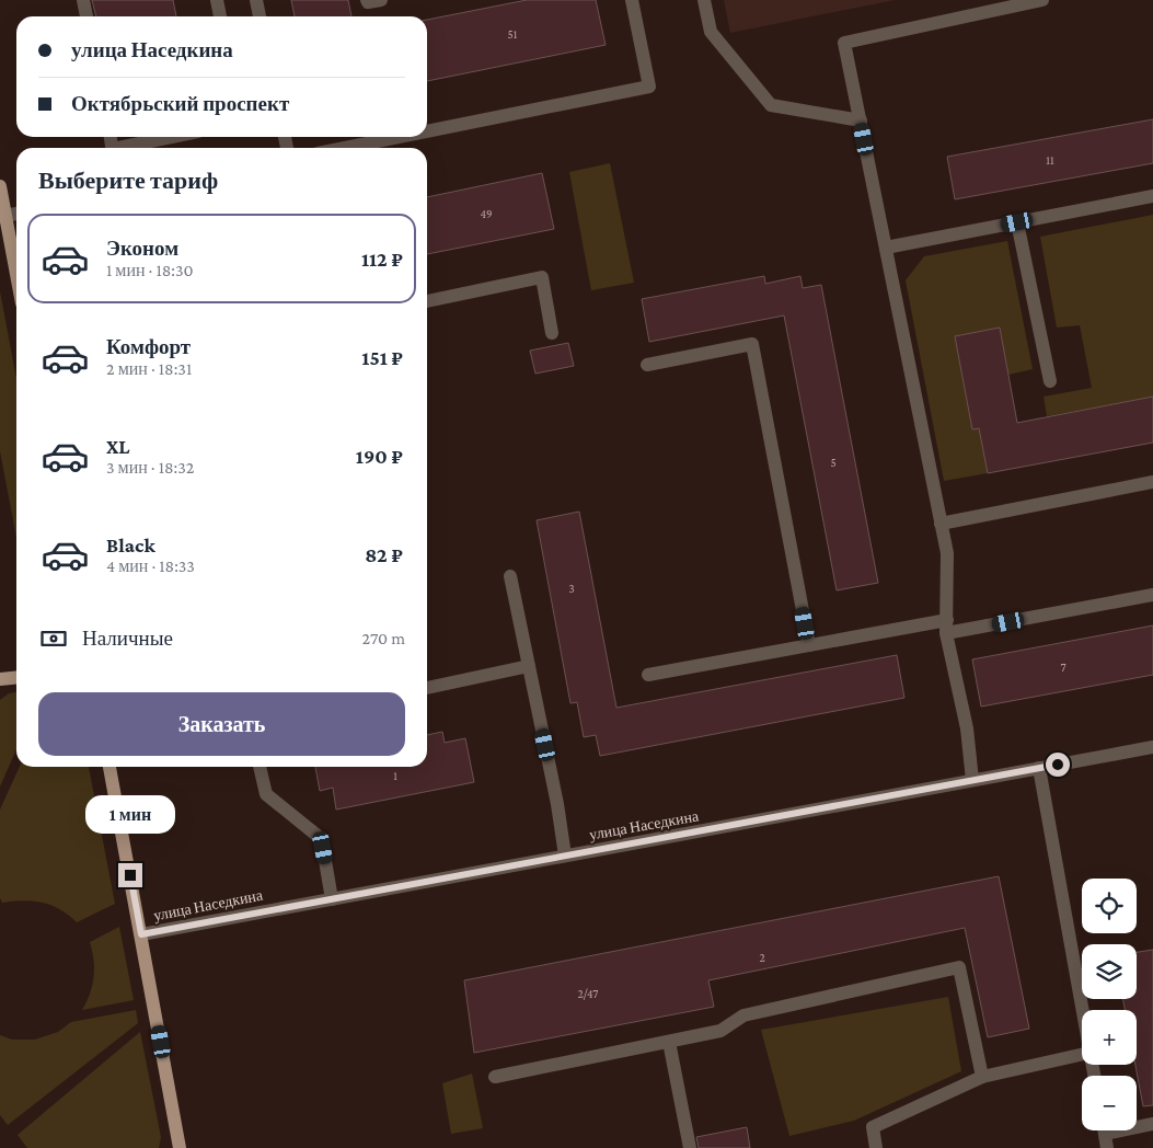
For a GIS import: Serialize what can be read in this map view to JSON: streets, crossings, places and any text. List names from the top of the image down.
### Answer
{
  "streets": {
    "street": ["улица Наседкина"]
  },
  "house_numbers": [
    "51",
    "11",
    "49",
    "5",
    "3",
    "7",
    "1",
    "2",
    "2/47"
  ],
  "page": {
    "banner": ["улица Наседкина", "Октябрьский проспект"],
    "heading": "Выберите тариф",
    "list": [
      {
        "name": "Эконом",
        "note": "1 мин · 18:30",
        "value": "112 ₽"
      },
      {
        "name": "Комфорт",
        "note": "2 мин · 18:31",
        "value": "151 ₽"
      },
      {
        "name": "XL",
        "note": "3 мин · 18:32",
        "value": "190 ₽"
      },
      {
        "name": "Black",
        "note": "4 мин · 18:33",
        "value": "82 ₽"
      }
    ],
    "pay": ["Наличные", "270 m"],
    "buttons": "Заказать",
    "bubble": "1 мин",
    "map_buttons": ["+", "−"]
  }
}
